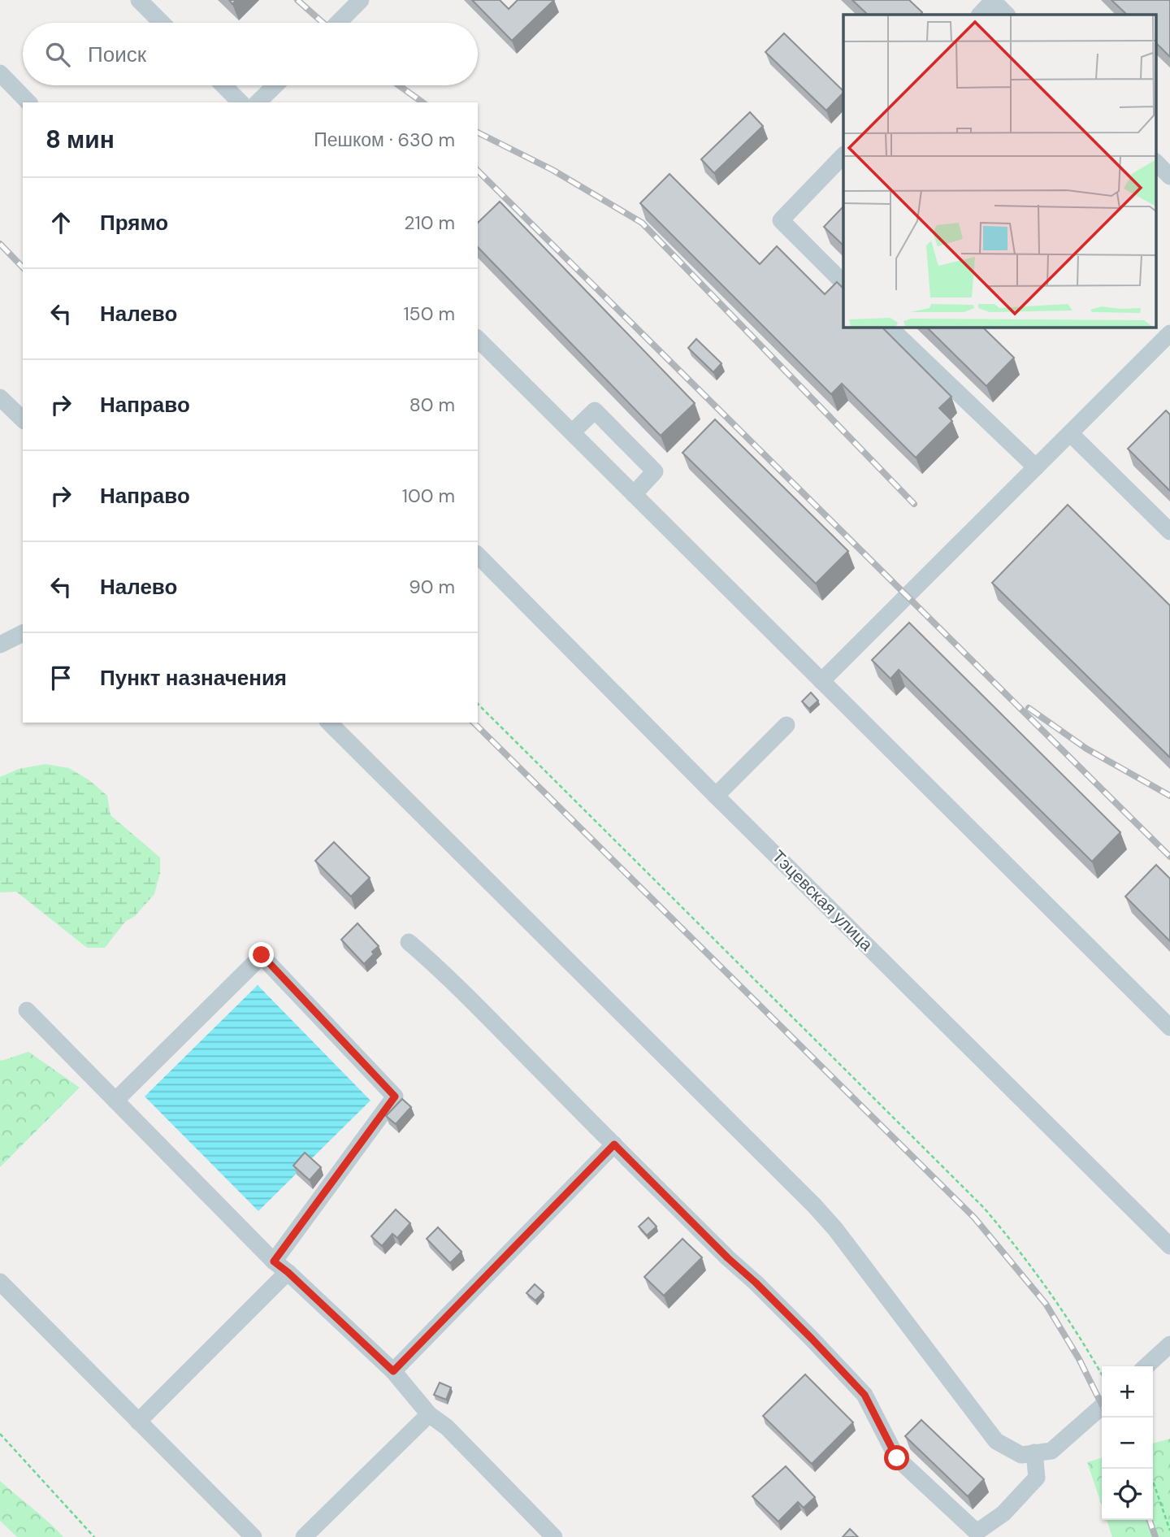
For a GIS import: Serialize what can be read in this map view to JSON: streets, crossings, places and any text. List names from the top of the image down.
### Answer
{
  "streets": {
    "street": ["Тэцевская улица"]
  },
  "page": {
    "search": "Поиск",
    "heading": ["8 мин", "Пешком · 630 m"],
    "list": [
      ["Прямо", "210 m"],
      ["Налево", "150 m"],
      ["Направо", "80 m"],
      ["Направо", "100 m"],
      ["Налево", "90 m"],
      "Пункт назначения"
    ],
    "map_buttons": ["+", "−"]
  }
}
